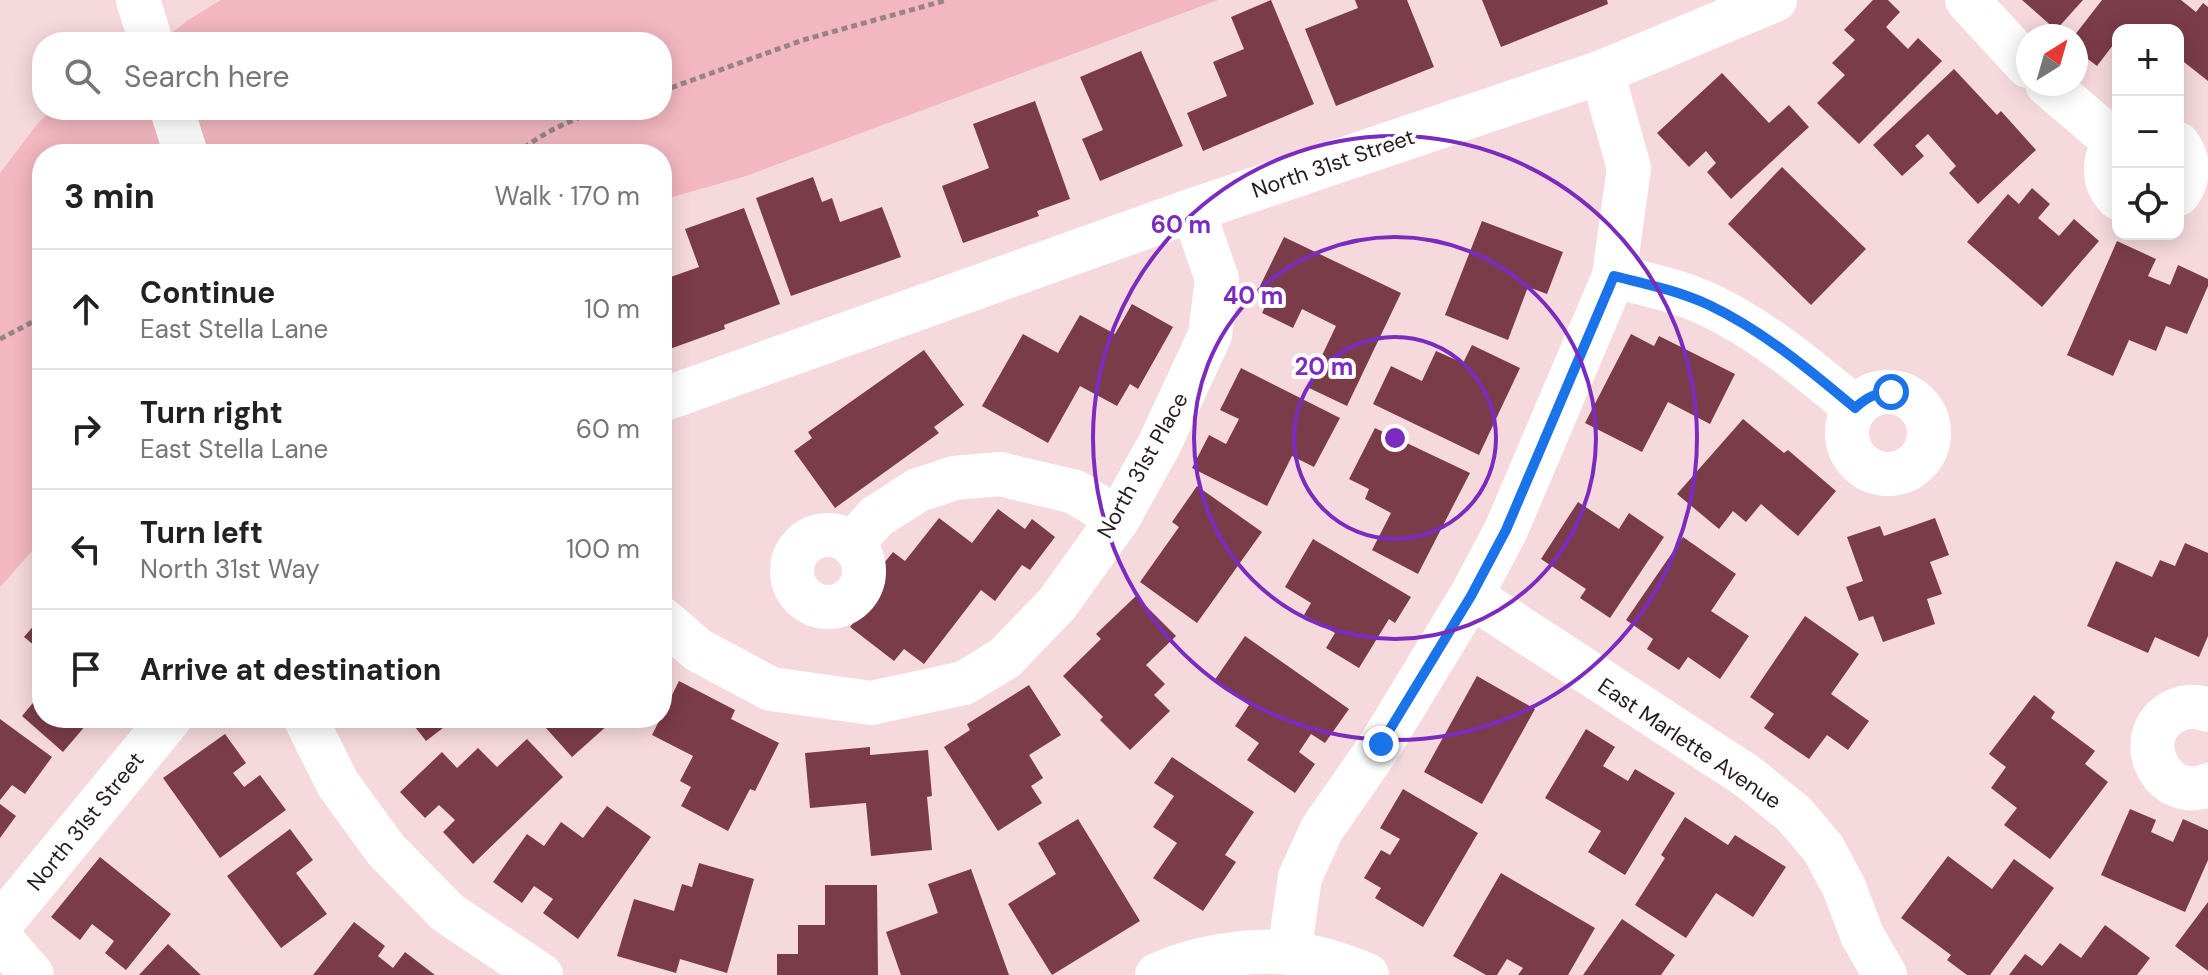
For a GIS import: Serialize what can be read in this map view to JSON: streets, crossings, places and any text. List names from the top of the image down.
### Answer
{
  "streets": {
    "street": ["North 31st Street", "North 31st Place", "East Marlette Avenue"]
  },
  "crossings": [
    ["North 31st Street", "North 31st Place"]
  ],
  "north": "top right",
  "page": {
    "map_buttons": ["+", "−"],
    "search": "Search here",
    "heading": ["3 min", "Walk · 170 m"],
    "list": [
      ["Continue", "East Stella Lane", "10 m"],
      ["Turn right", "East Stella Lane", "60 m"],
      ["Turn left", "North 31st Way", "100 m"],
      "Arrive at destination"
    ]
  },
  "rings": ["60 m", "40 m", "20 m"]
}
